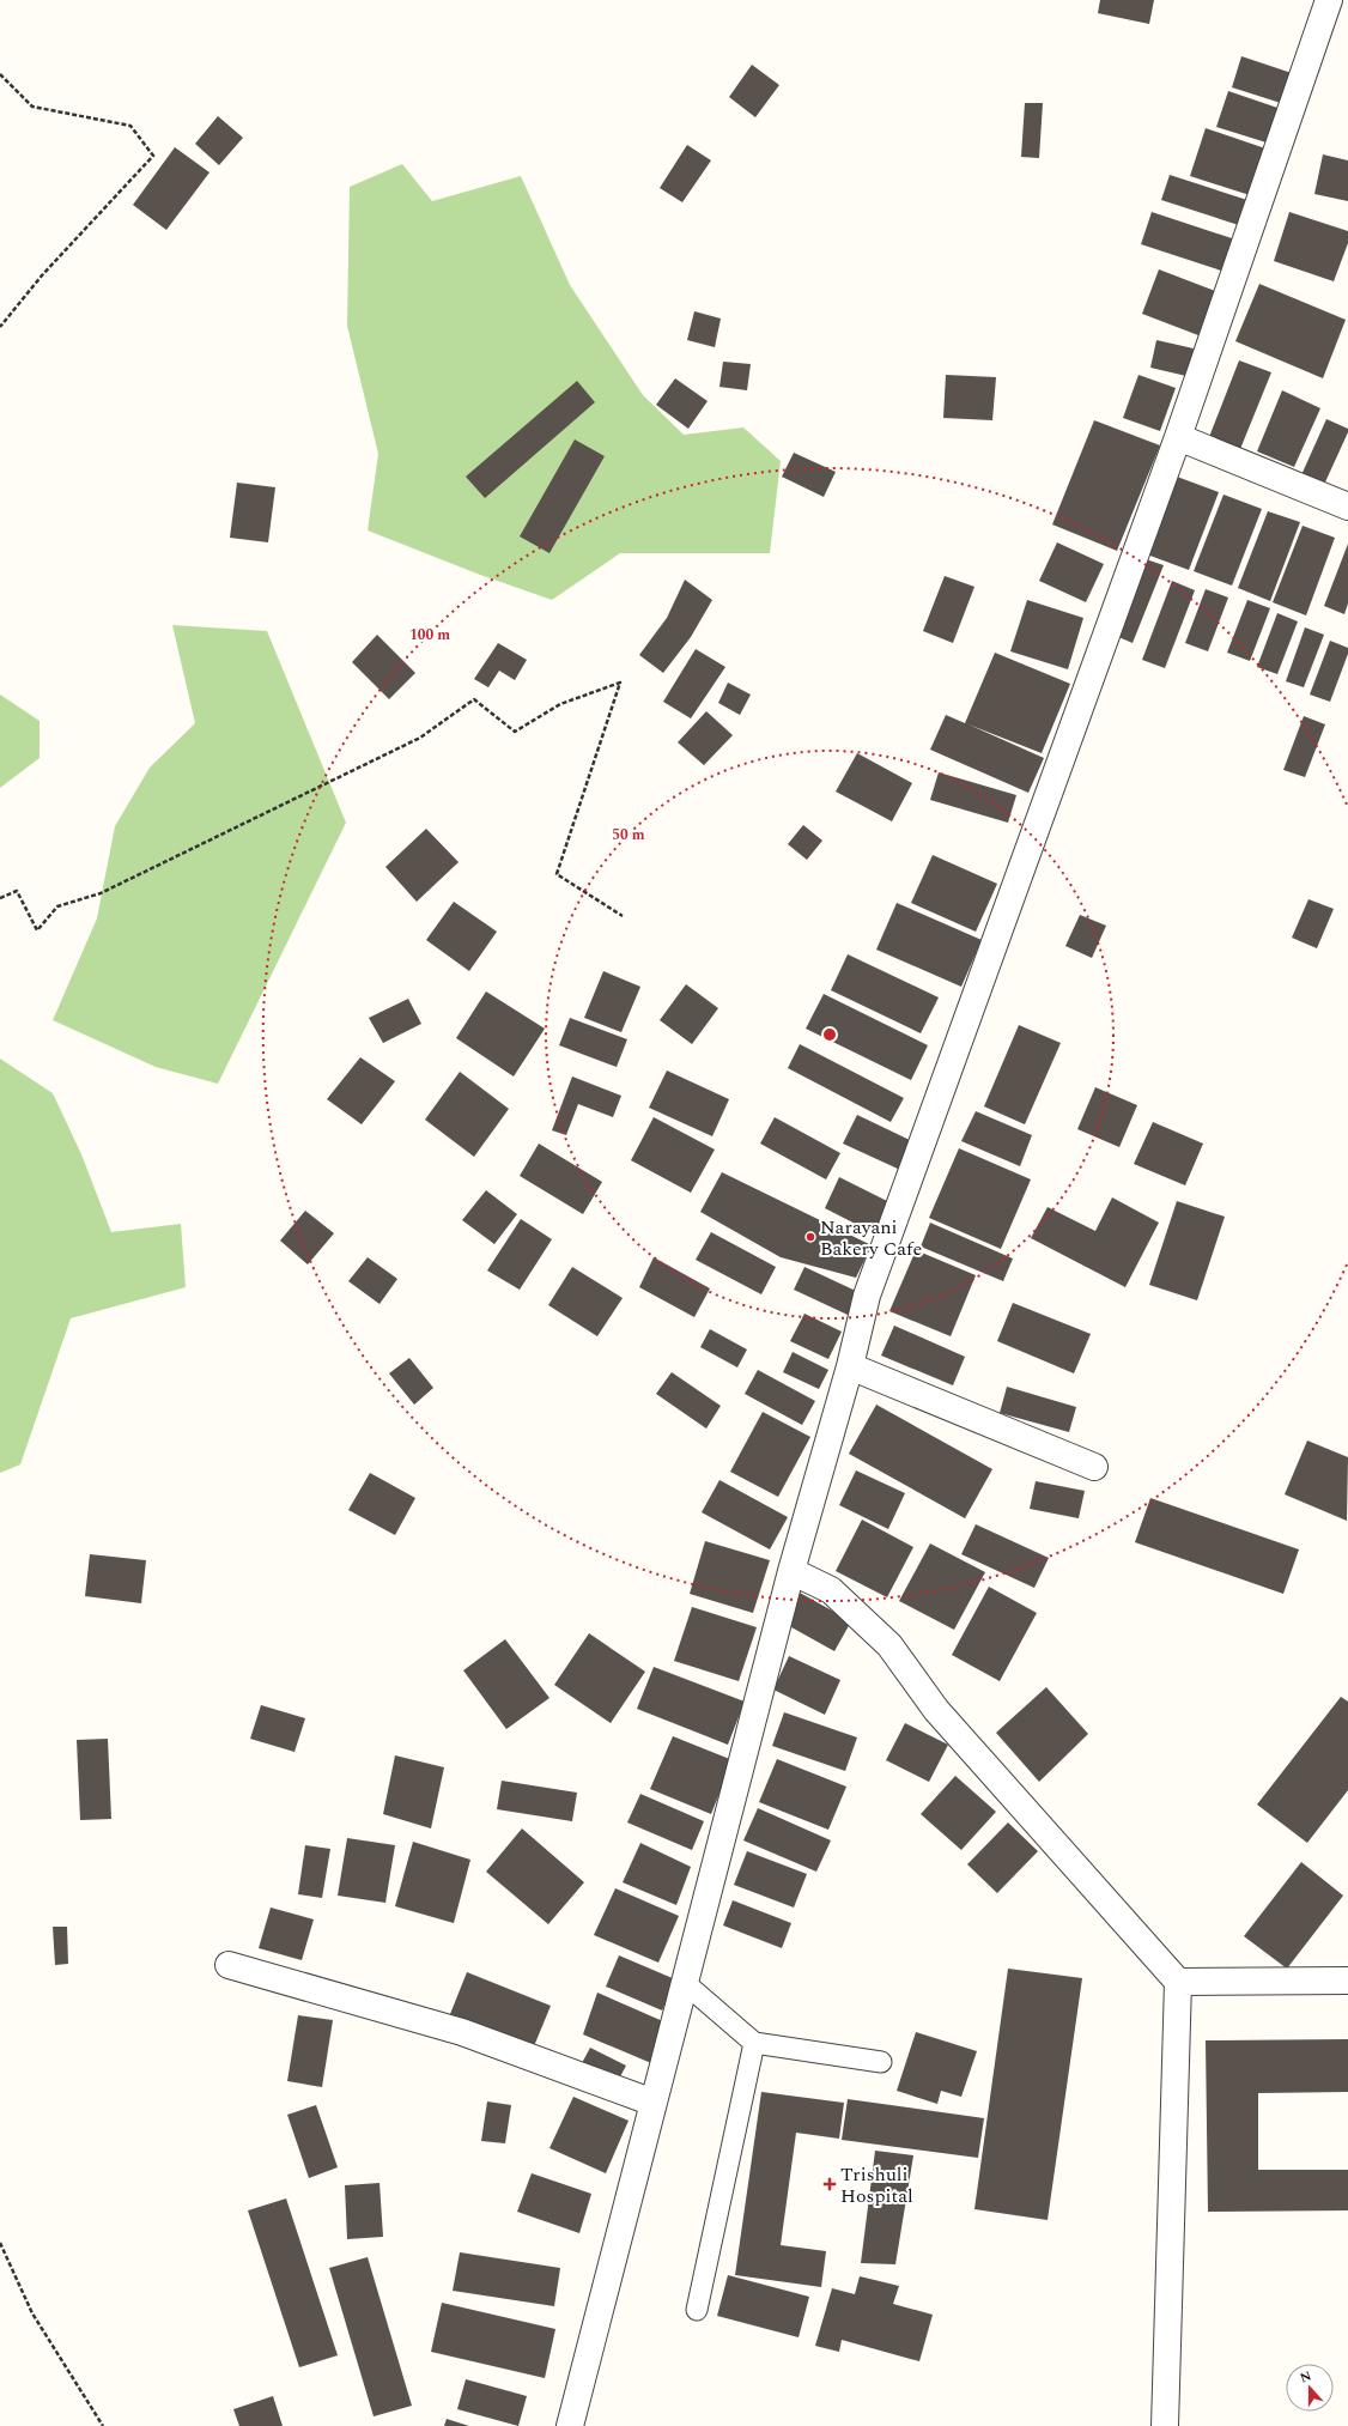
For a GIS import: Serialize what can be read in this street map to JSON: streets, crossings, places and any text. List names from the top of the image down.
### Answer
{
  "places": {
    "other": ["Narayani Bakery Cafe"],
    "health": ["Trishuli Hospital"]
  },
  "north": "top",
  "rings": ["100 m", "50 m"]
}
